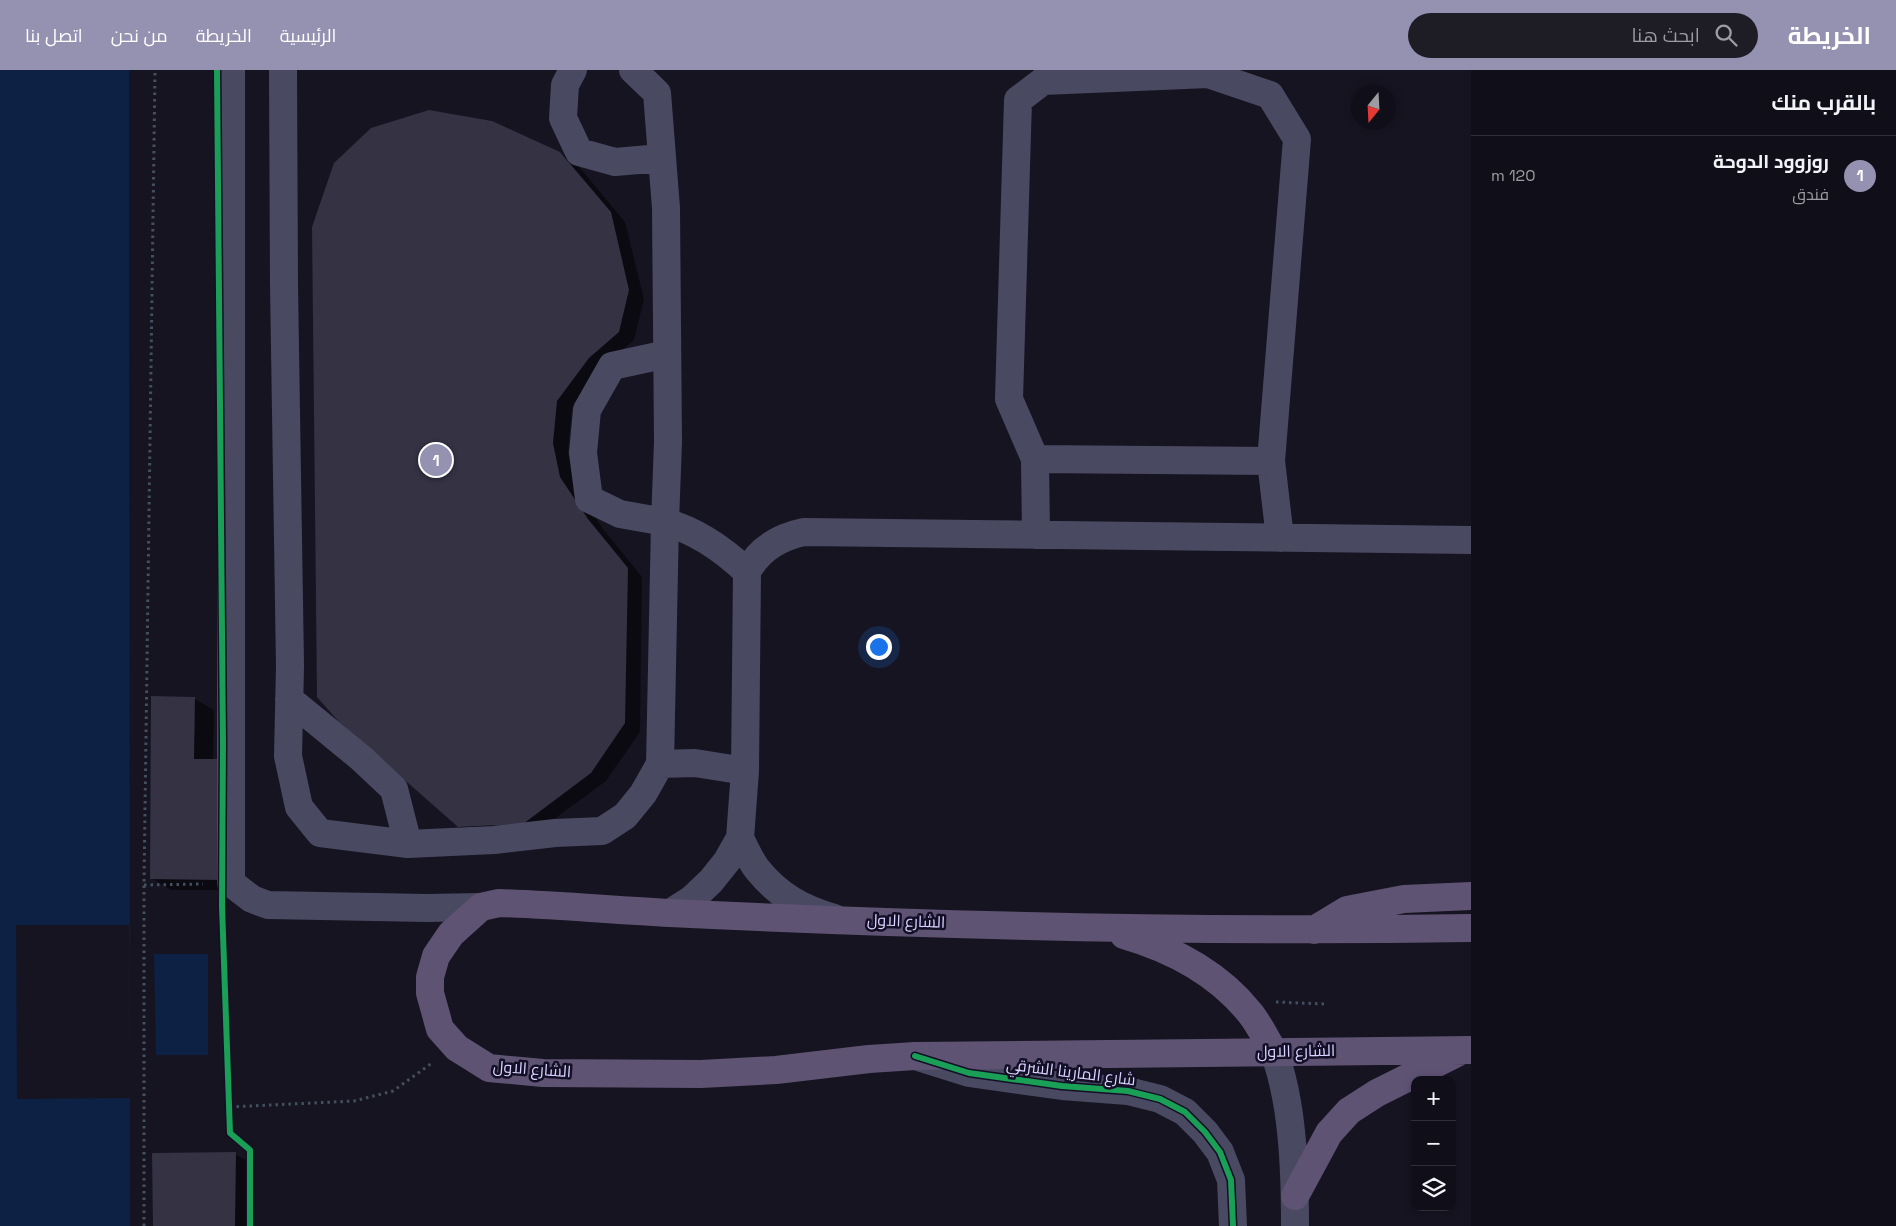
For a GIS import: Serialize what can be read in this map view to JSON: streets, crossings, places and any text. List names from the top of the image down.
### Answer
{
  "streets": {
    "main road": ["الشارع الاول"],
    "street": ["شارع المارينا الشرقي"]
  },
  "crossings": [
    ["الشارع الاول", "شارع المارينا الشرقي"]
  ],
  "north": "bottom",
  "page": {
    "header": "الخريطة",
    "search": "ابحث هنا",
    "nav": [
      "الرئيسية",
      "الخريطة",
      "من نحن",
      "اتصل بنا"
    ],
    "heading": "بالقرب منك",
    "list": [
      {
        "mark": "1",
        "name": "روزوود الدوحة",
        "note": "فندق",
        "value": "120 m"
      }
    ],
    "pins": "1",
    "map_buttons": ["+", "−"]
  }
}
